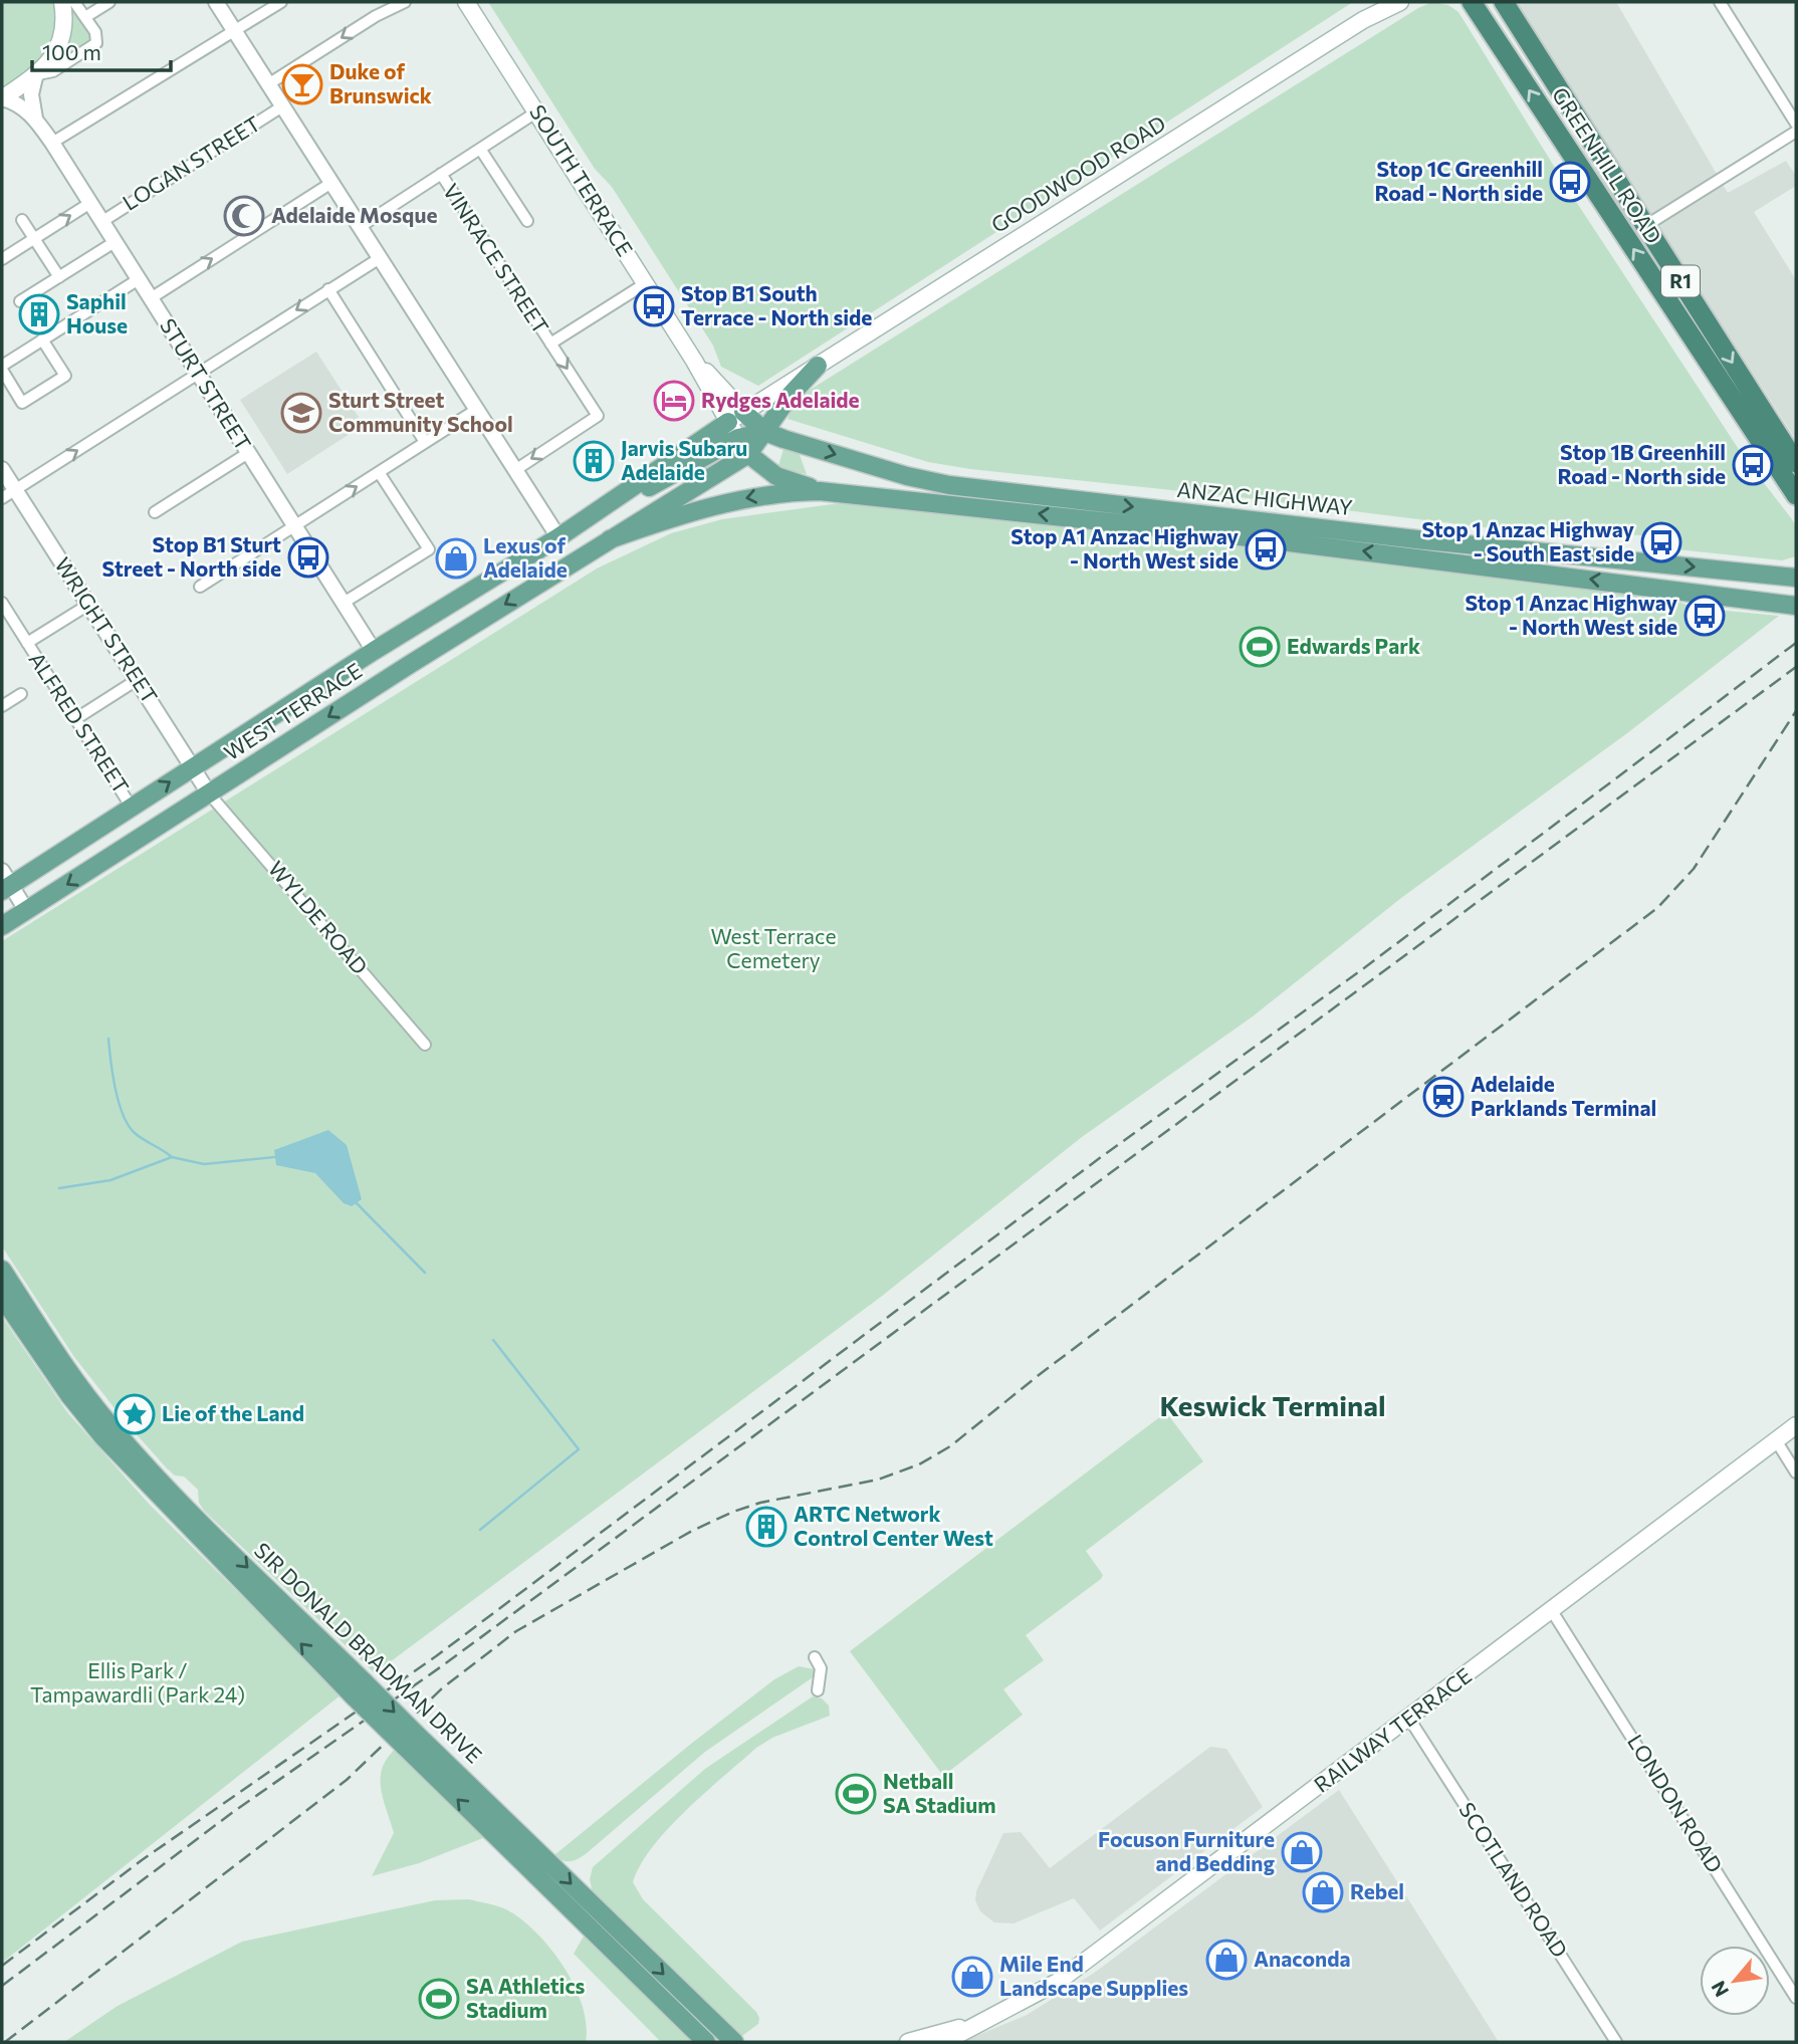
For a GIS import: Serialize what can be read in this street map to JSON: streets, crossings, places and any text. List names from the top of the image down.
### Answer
{
  "streets": {
    "highway": ["GREENHILL ROAD", "R1"],
    "main road": [
      "GOODWOOD ROAD",
      "SOUTH TERRACE",
      "ANZAC HIGHWAY",
      "WEST TERRACE",
      "SIR DONALD BRADMAN DRIVE",
      "RAILWAY TERRACE"
    ],
    "street": [
      "LOGAN STREET",
      "VINRACE STREET",
      "STURT STREET",
      "WRIGHT STREET",
      "ALFRED STREET",
      "WYLDE ROAD",
      "LONDON ROAD",
      "SCOTLAND ROAD"
    ]
  },
  "crossings": [
    ["LOGAN STREET", "STURT STREET"],
    ["GOODWOOD ROAD", "SOUTH TERRACE"],
    ["GOODWOOD ROAD", "ANZAC HIGHWAY"],
    ["GOODWOOD ROAD", "WEST TERRACE"],
    ["SOUTH TERRACE", "VINRACE STREET"],
    ["SOUTH TERRACE", "ANZAC HIGHWAY"],
    ["SOUTH TERRACE", "WEST TERRACE"],
    ["STURT STREET", "WEST TERRACE"],
    ["ANZAC HIGHWAY", "WEST TERRACE"],
    ["WRIGHT STREET", "WEST TERRACE"],
    ["WRIGHT STREET", "WYLDE ROAD"],
    ["WEST TERRACE", "ALFRED STREET"],
    ["WEST TERRACE", "WYLDE ROAD"],
    ["RAILWAY TERRACE", "LONDON ROAD"],
    ["RAILWAY TERRACE", "SCOTLAND ROAD"]
  ],
  "districts": ["Keswick Terminal"],
  "parks": ["West Terrace Cemetery", "Ellis Park / Tampawardli (Park 24)"],
  "places": {
    "bar": ["Duke of Brunswick"],
    "bus stop": [
      "Stop 1C Greenhill Road - North side",
      "Stop B1 South Terrace - North side",
      "Stop 1B Greenhill Road - North side",
      "Stop 1 Anzac Highway - South East side",
      "Stop A1 Anzac Highway - North West side",
      "Stop B1 Sturt Street - North side",
      "Stop 1 Anzac Highway - North West side"
    ],
    "mosque": ["Adelaide Mosque"],
    "building": ["Saphil House", "Jarvis Subaru Adelaide", "ARTC Network Control Center West"],
    "hotel": ["Rydges Adelaide"],
    "school or university": ["Sturt Street Community School"],
    "shop": [
      "Lexus of Adelaide",
      "Focuson Furniture and Bedding",
      "Rebel",
      "Anaconda",
      "Mile End Landscape Supplies"
    ],
    "sports": ["Edwards Park", "Netball SA Stadium", "SA Athletics Stadium"],
    "station": ["Adelaide Parklands Terminal"],
    "place": ["Lie of the Land"]
  },
  "scale_bar": "100 m",
  "north": "bottom left"
}
